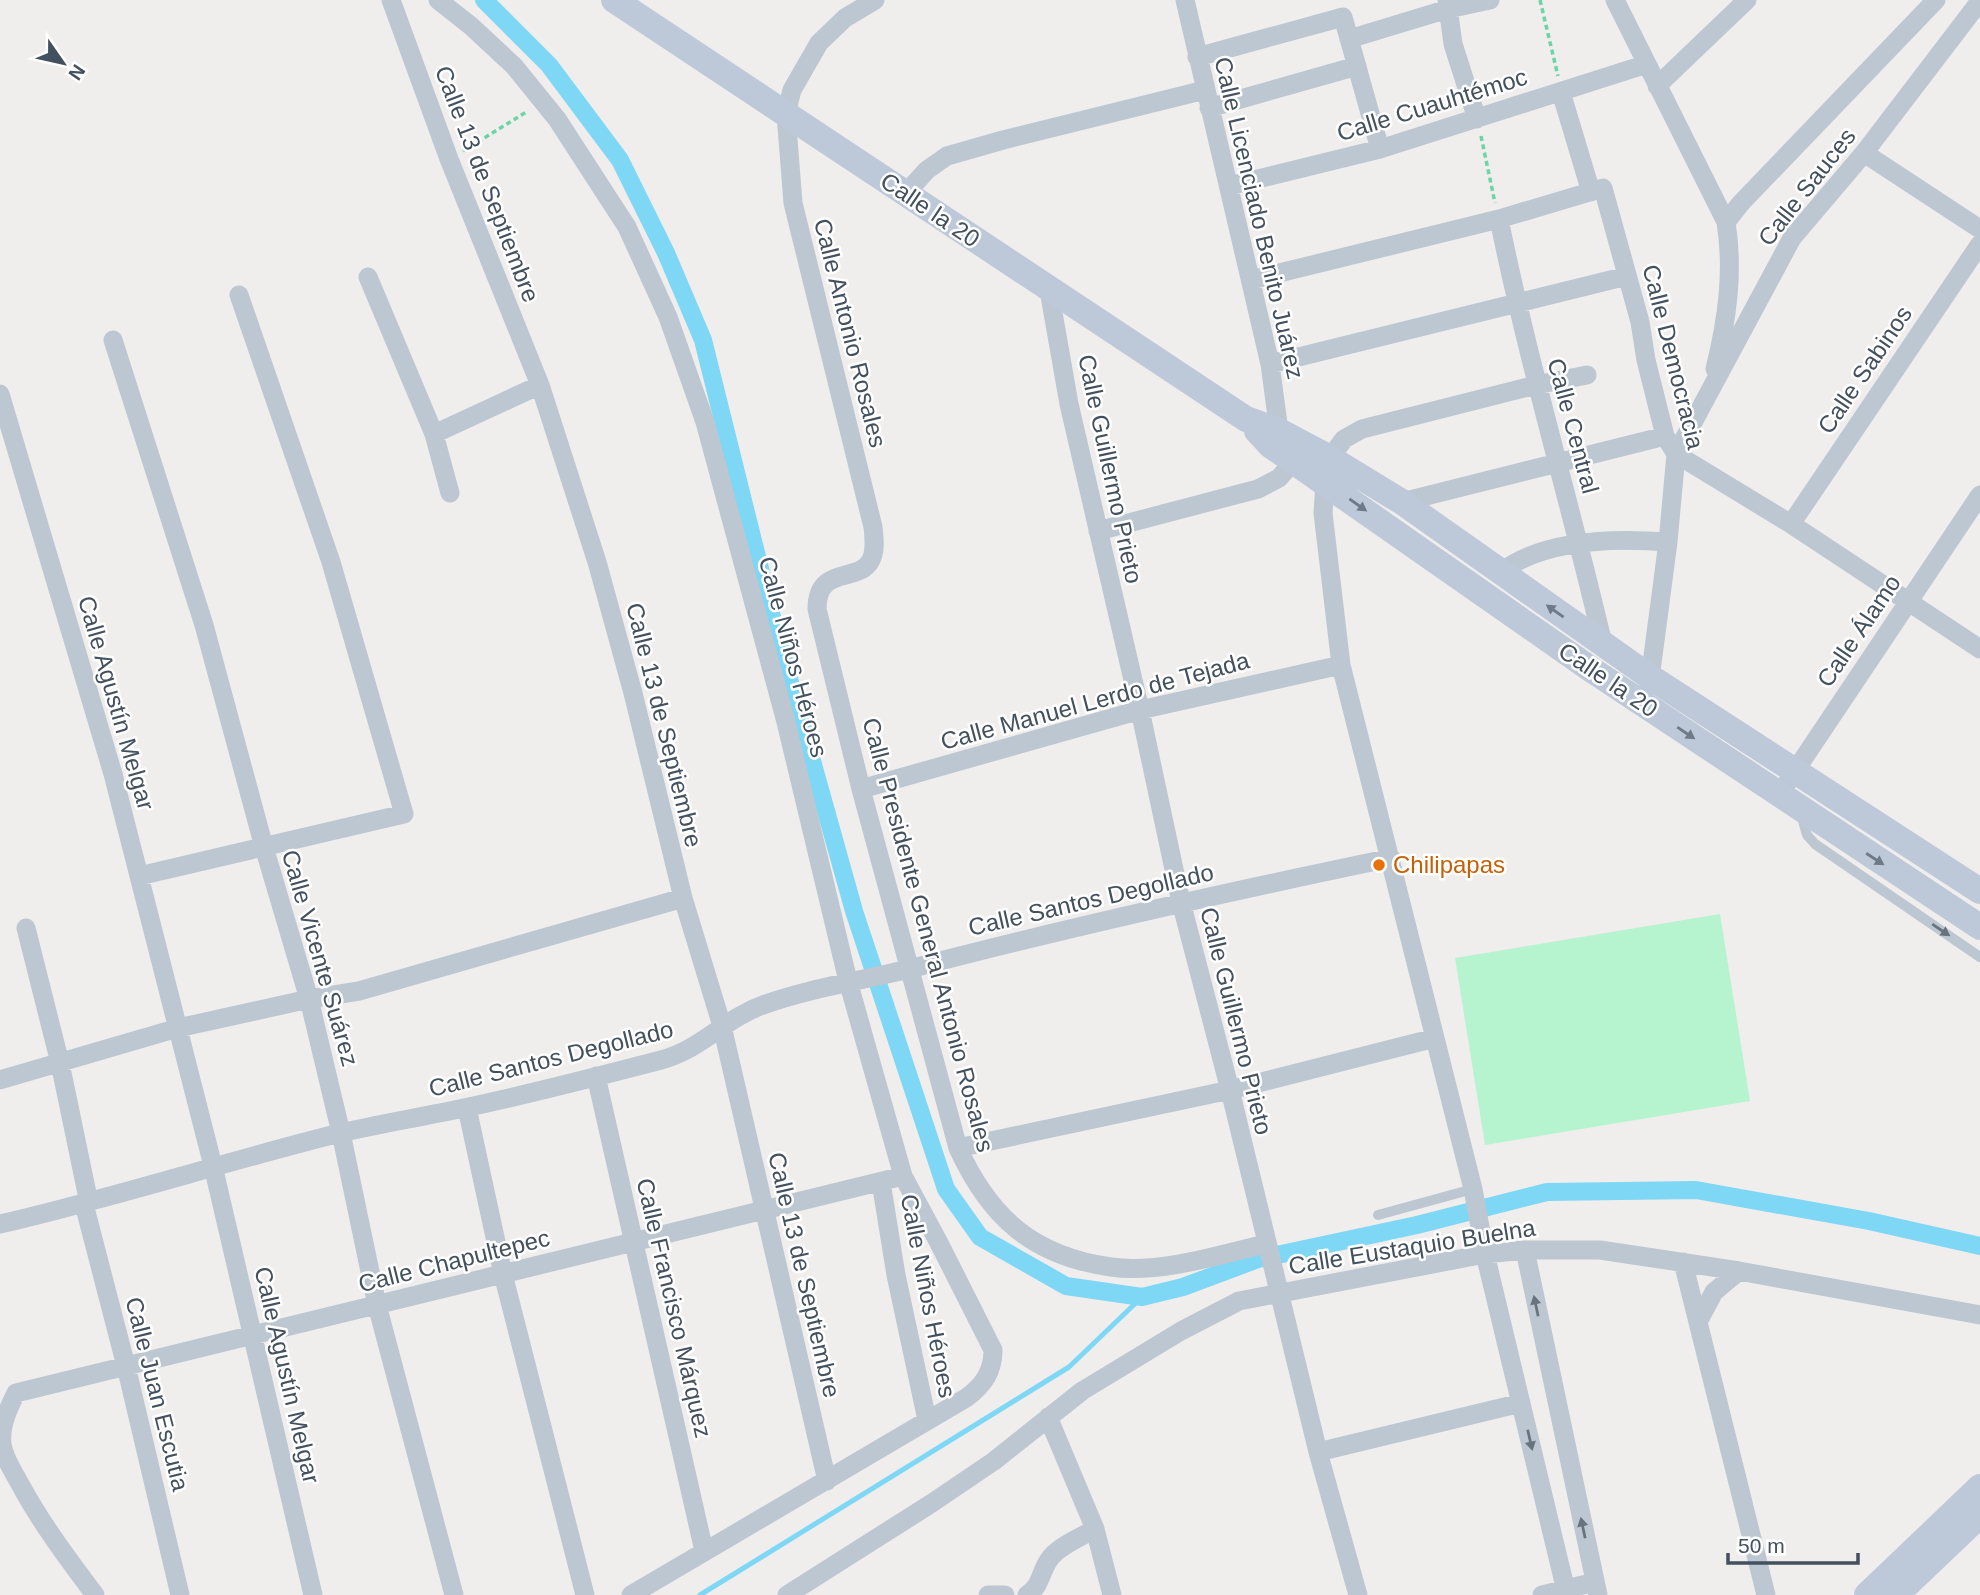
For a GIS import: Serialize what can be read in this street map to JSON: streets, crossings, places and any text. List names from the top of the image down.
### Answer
{
  "streets": {
    "street": [
      "Calle Cuauhtémoc",
      "Calle 13 de Septiembre",
      "Calle Sauces",
      "Calle la 20",
      "Calle Licenciado Benito Juárez",
      "Calle Antonio Rosales",
      "Calle Democracia",
      "Calle Sabinos",
      "Calle Central",
      "Calle Guillermo Prieto",
      "Calle Álamo",
      "Calle Niños Héroes",
      "Calle Manuel Lerdo de Tejada",
      "Calle Agustín Melgar",
      "Calle Santos Degollado",
      "Calle Presidente General Antonio Rosales",
      "Calle Vicente Suárez",
      "Calle Eustaquio Buelna",
      "Calle Chapultepec",
      "Calle Francisco Márquez",
      "Calle Juan Escutia"
    ]
  },
  "crossings": [
    ["Calle Cuauhtémoc", "Calle Licenciado Benito Juárez"],
    ["Calle Cuauhtémoc", "Calle Democracia"],
    ["Calle 13 de Septiembre", "Calle Santos Degollado"],
    ["Calle 13 de Septiembre", "Calle Chapultepec"],
    ["Calle Sauces", "Calle Democracia"],
    ["Calle la 20", "Calle Licenciado Benito Juárez"],
    ["Calle la 20", "Calle Antonio Rosales"],
    ["Calle la 20", "Calle Democracia"],
    ["Calle la 20", "Calle Central"],
    ["Calle la 20", "Calle Guillermo Prieto"],
    ["Calle la 20", "Calle Álamo"],
    ["Calle Antonio Rosales", "Calle Presidente General Antonio Rosales"],
    ["Calle Guillermo Prieto", "Calle Manuel Lerdo de Tejada"],
    ["Calle Guillermo Prieto", "Calle Santos Degollado"],
    ["Calle Guillermo Prieto", "Calle Presidente General Antonio Rosales"],
    ["Calle Guillermo Prieto", "Calle Eustaquio Buelna"],
    ["Calle Niños Héroes", "Calle Santos Degollado"],
    ["Calle Niños Héroes", "Calle Chapultepec"],
    ["Calle Manuel Lerdo de Tejada", "Calle Presidente General Antonio Rosales"],
    ["Calle Agustín Melgar", "Calle Santos Degollado"],
    ["Calle Agustín Melgar", "Calle Chapultepec"],
    ["Calle Santos Degollado", "Calle Presidente General Antonio Rosales"],
    ["Calle Santos Degollado", "Calle Vicente Suárez"],
    ["Calle Santos Degollado", "Calle Francisco Márquez"],
    ["Calle Santos Degollado", "Calle Juan Escutia"],
    ["Calle Vicente Suárez", "Calle Chapultepec"],
    ["Calle Chapultepec", "Calle Francisco Márquez"],
    ["Calle Chapultepec", "Calle Juan Escutia"]
  ],
  "places": ["Chilipapas"],
  "scale_bar": "50 m",
  "north": "bottom right"
}
